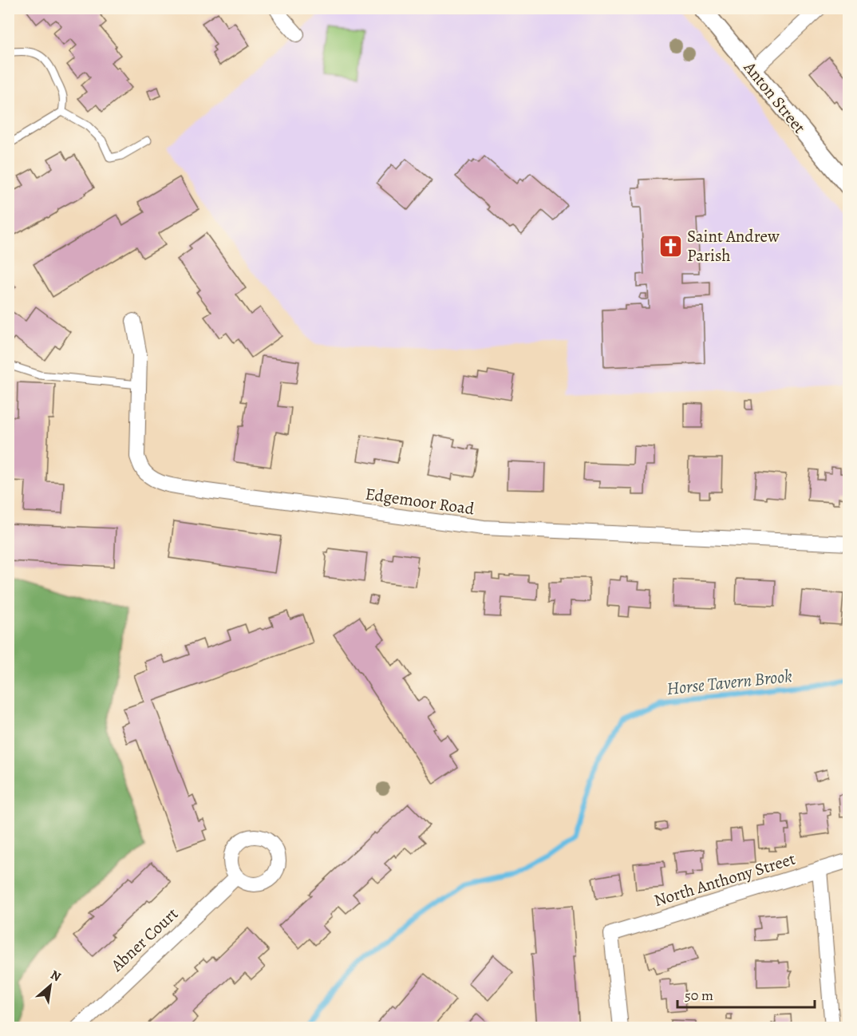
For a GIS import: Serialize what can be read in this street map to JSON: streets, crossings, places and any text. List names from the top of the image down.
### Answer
{
  "streets": {
    "street": [
      "Anton Street",
      "Edgemoor Road",
      "North Anthony Street",
      "Abner Court"
    ]
  },
  "water": ["Horse Tavern Brook"],
  "places": {
    "church": ["Saint Andrew Parish"]
  },
  "scale_bar": "50 m",
  "north": "top right"
}
